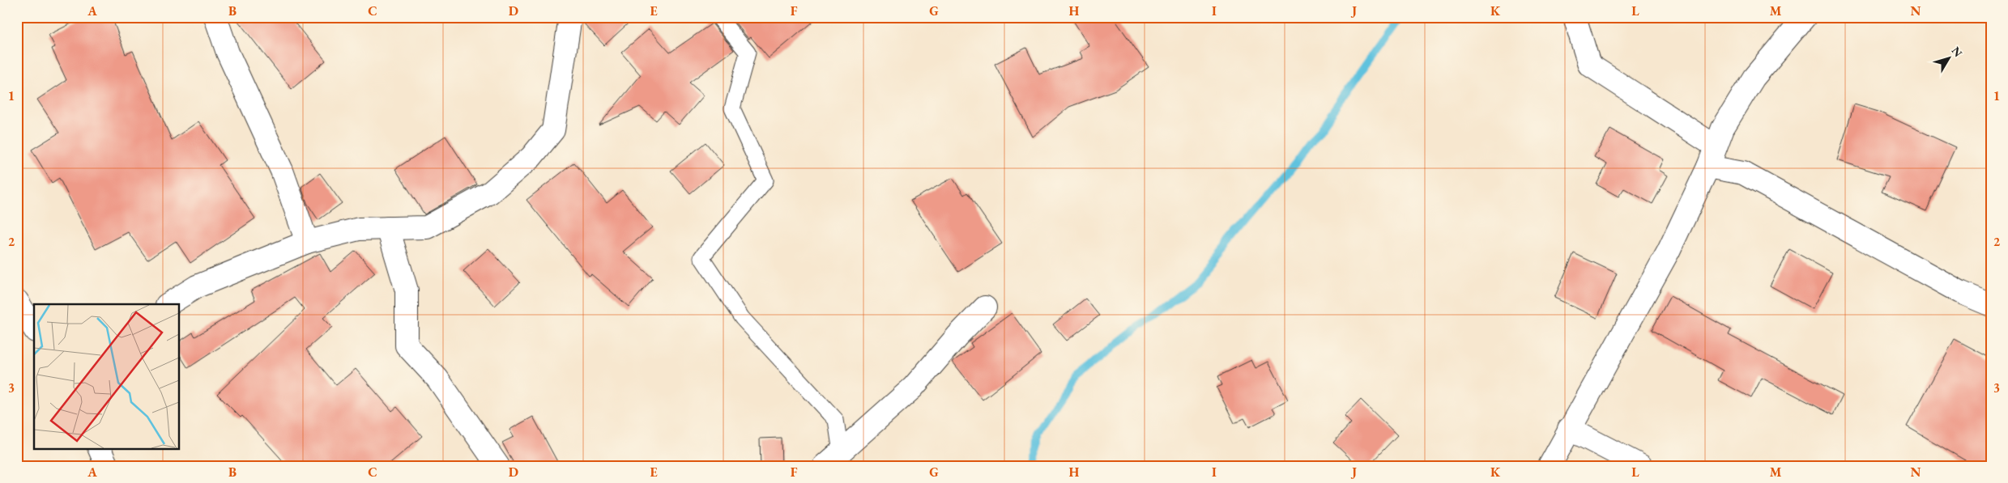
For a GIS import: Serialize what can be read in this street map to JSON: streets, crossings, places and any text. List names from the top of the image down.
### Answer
{
  "north": "top right",
  "grid": {
    "columns": [
      "A",
      "B",
      "C",
      "D",
      "E",
      "F",
      "G",
      "H",
      "I",
      "J",
      "K",
      "L",
      "M",
      "N"
    ],
    "rows": ["1", "2", "3"]
  }
}
